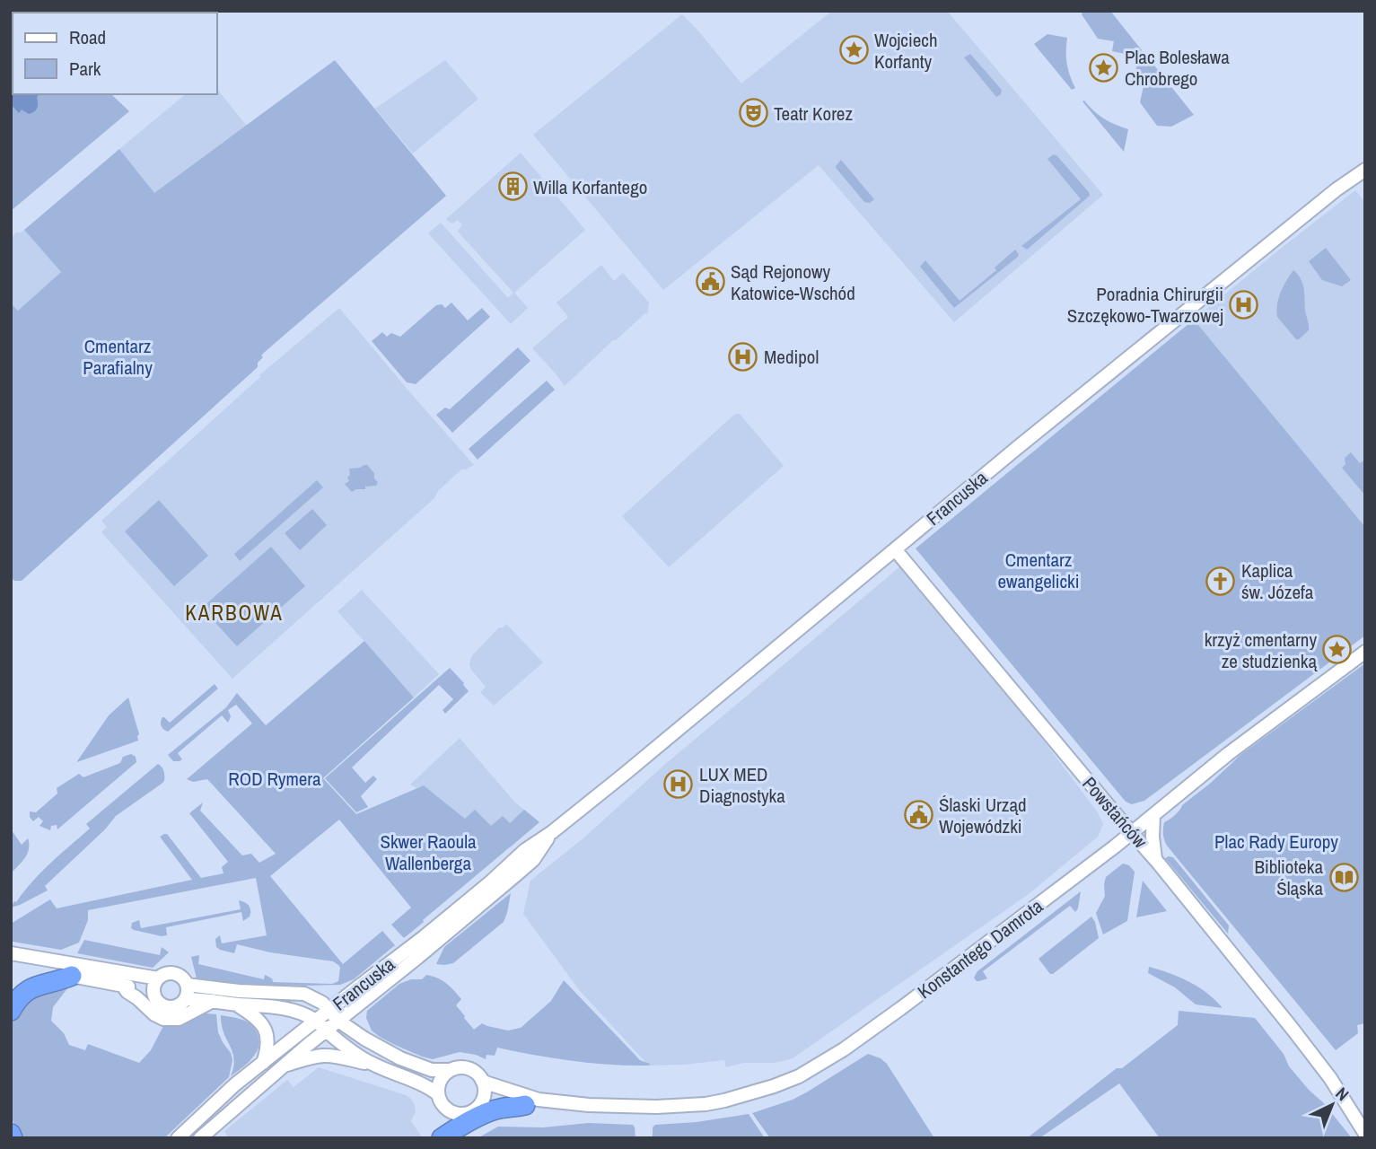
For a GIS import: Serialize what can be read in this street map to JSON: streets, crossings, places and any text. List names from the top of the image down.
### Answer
{
  "streets": {
    "street": ["Francuska", "Powstańców", "Konstantego Damrota"]
  },
  "crossings": [
    ["Francuska", "Powstańców"],
    ["Powstańców", "Konstantego Damrota"]
  ],
  "districts": ["KARBOWA"],
  "parks": [
    "Cmentarz Parafialny",
    "Cmentarz ewangelicki",
    "ROD Rymera",
    "Skwer Raoula Wallenberga",
    "Plac Rady Europy"
  ],
  "places": {
    "place": ["Wojciech Korfanty", "Plac Bolesława Chrobrego", "krzyż cmentarny ze studzienką"],
    "theatre": ["Teatr Korez"],
    "building": ["Willa Korfantego"],
    "public building": ["Sąd Rejonowy Katowice-Wschód", "Ślaski Urząd Wojewódzki"],
    "hospital": ["Poradnia Chirurgii Szczękowo-Twarzowej", "Medipol", "LUX MED Diagnostyka"],
    "church": ["Kaplica św. Józefa"],
    "library": ["Biblioteka Śląska"]
  },
  "legend": ["Road", "Park"],
  "north": "top right"
}
